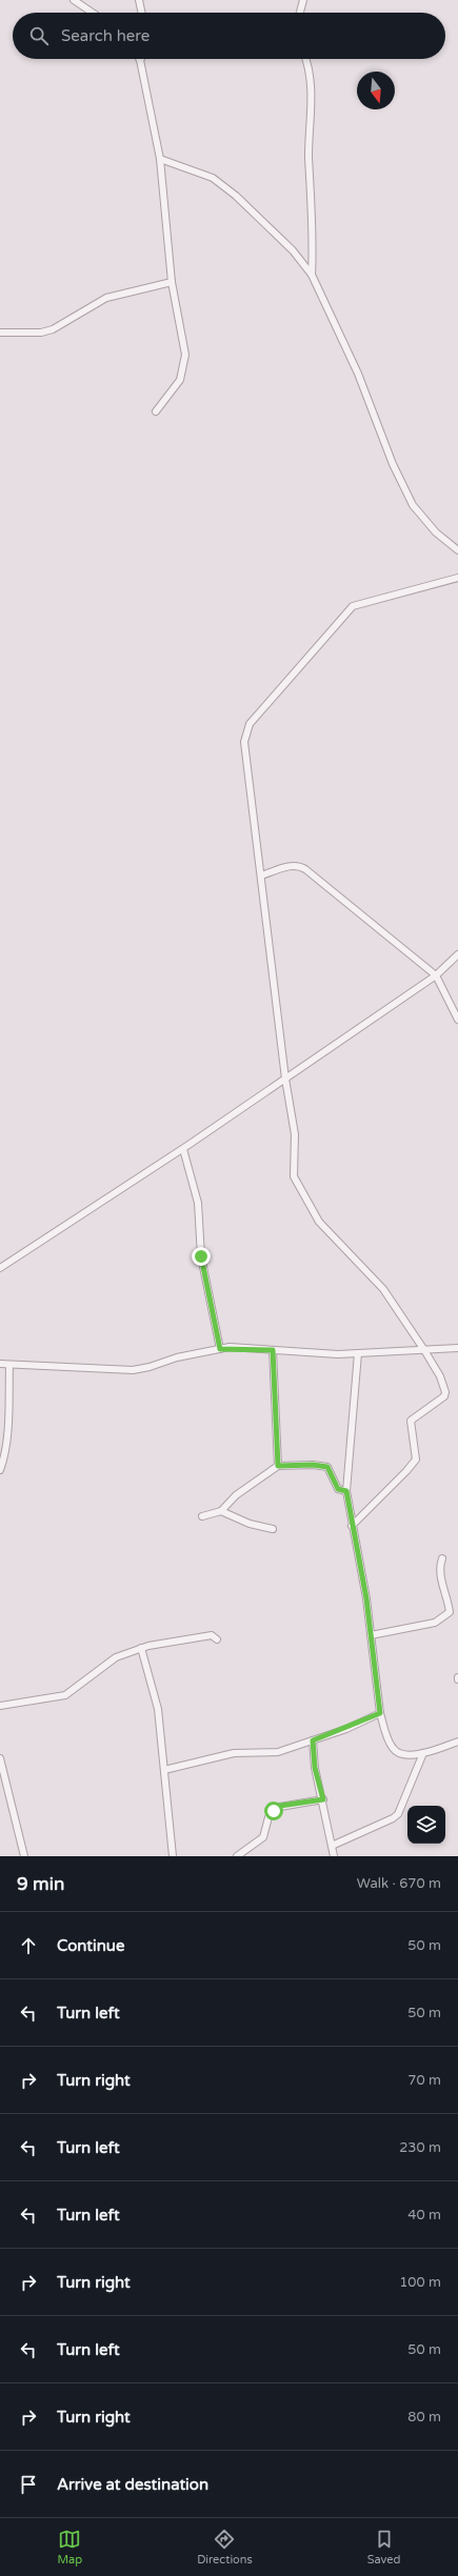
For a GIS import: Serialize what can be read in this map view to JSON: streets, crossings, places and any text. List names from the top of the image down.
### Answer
{
  "north": "bottom",
  "page": {
    "search": "Search here",
    "heading": ["9 min", "Walk · 670 m"],
    "list": [
      ["Continue", "50 m"],
      ["Turn left", "50 m"],
      ["Turn right", "70 m"],
      ["Turn left", "230 m"],
      ["Turn left", "40 m"],
      ["Turn right", "100 m"],
      ["Turn left", "50 m"],
      ["Turn right", "80 m"],
      "Arrive at destination"
    ],
    "nav": ["Map", "Directions", "Saved"]
  }
}
